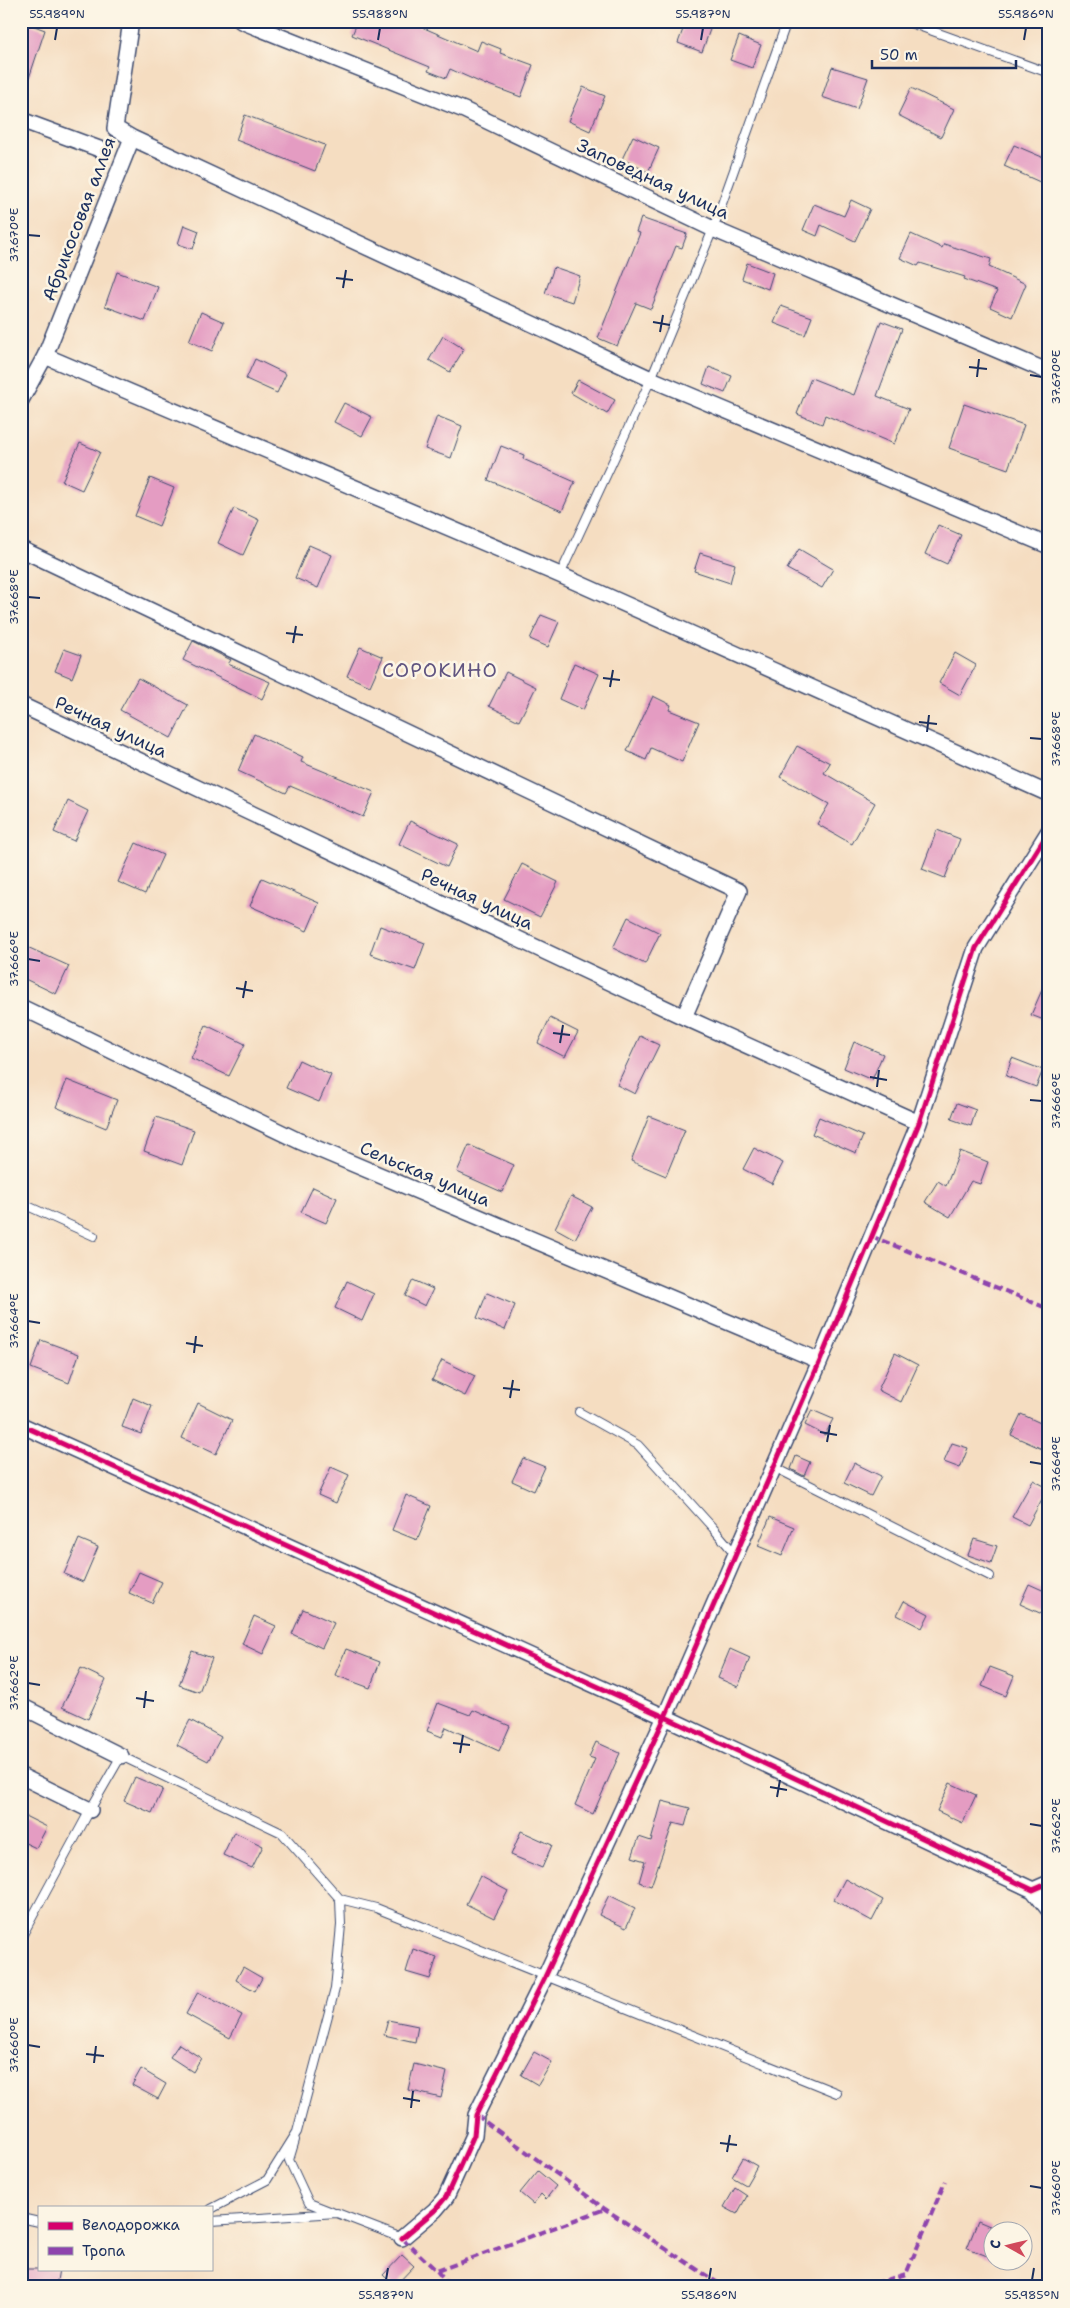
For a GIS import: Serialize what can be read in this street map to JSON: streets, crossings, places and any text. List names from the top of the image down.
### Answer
{
  "streets": {
    "street": [
      "Заповедная улица",
      "Абрикосовая аллея",
      "Речная улица",
      "Сельская улица"
    ]
  },
  "districts": ["СОРОКИНО"],
  "legend": ["Велодорожка", "Тропа"],
  "scale_bar": "50 m",
  "north": "left",
  "coordinates": [
    "55.989°N",
    "55.988°N",
    "55.987°N",
    "55.986°N",
    "37.670°E",
    "37.668°E",
    "37.666°E",
    "37.664°E",
    "37.662°E",
    "37.660°E",
    "55.985°N"
  ]
}
